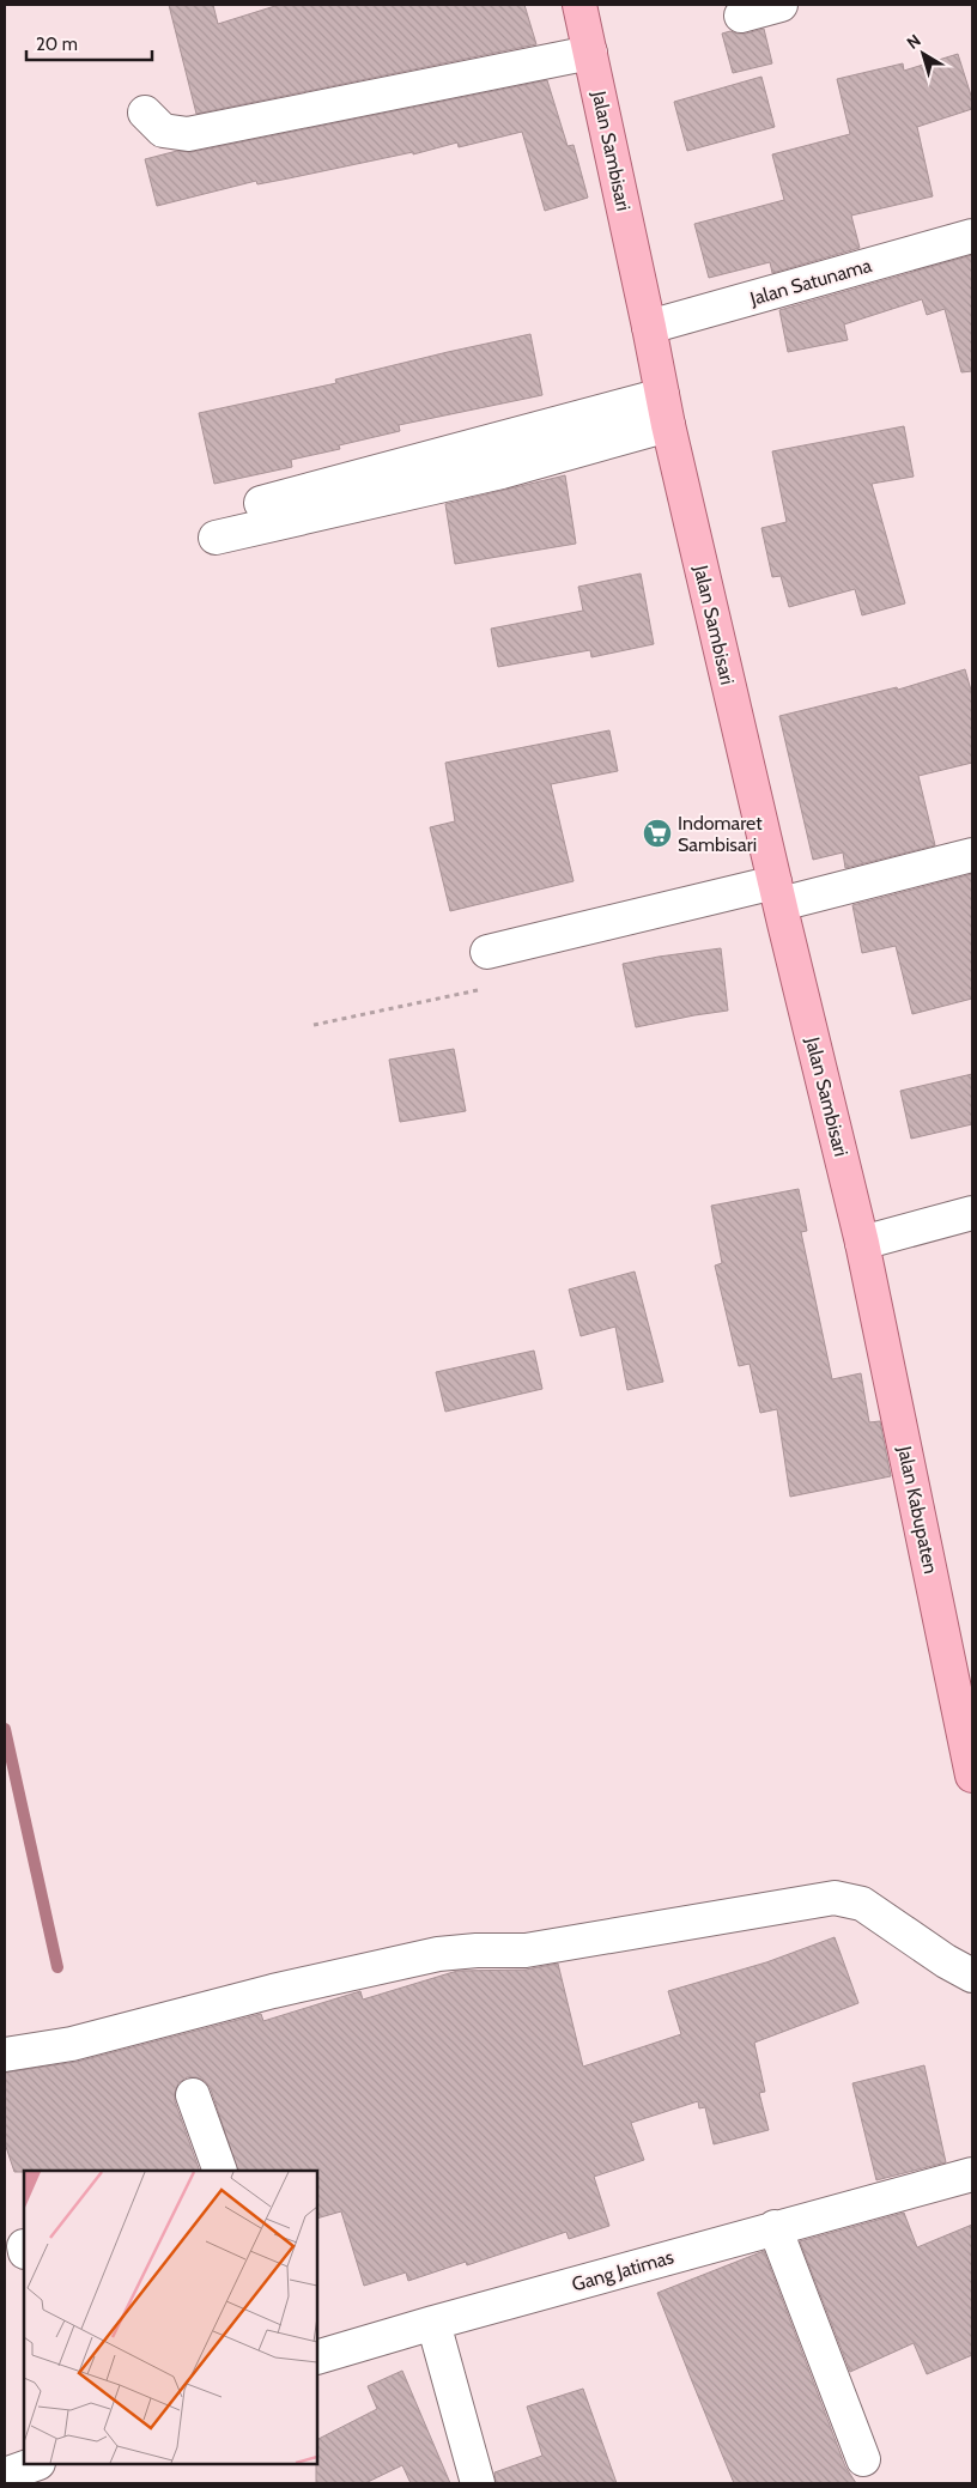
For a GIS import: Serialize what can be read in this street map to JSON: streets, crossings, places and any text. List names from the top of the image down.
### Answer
{
  "streets": {
    "main road": ["Jalan Sambisari", "Jalan Kabupaten"],
    "street": ["Jalan Satunama", "Gang Jatimas"]
  },
  "crossings": [
    ["Jalan Sambisari", "Jalan Satunama"],
    ["Jalan Sambisari", "Jalan Kabupaten"]
  ],
  "places": {
    "supermarket": ["Indomaret Sambisari"]
  },
  "scale_bar": "20 m",
  "north": "top left"
}
